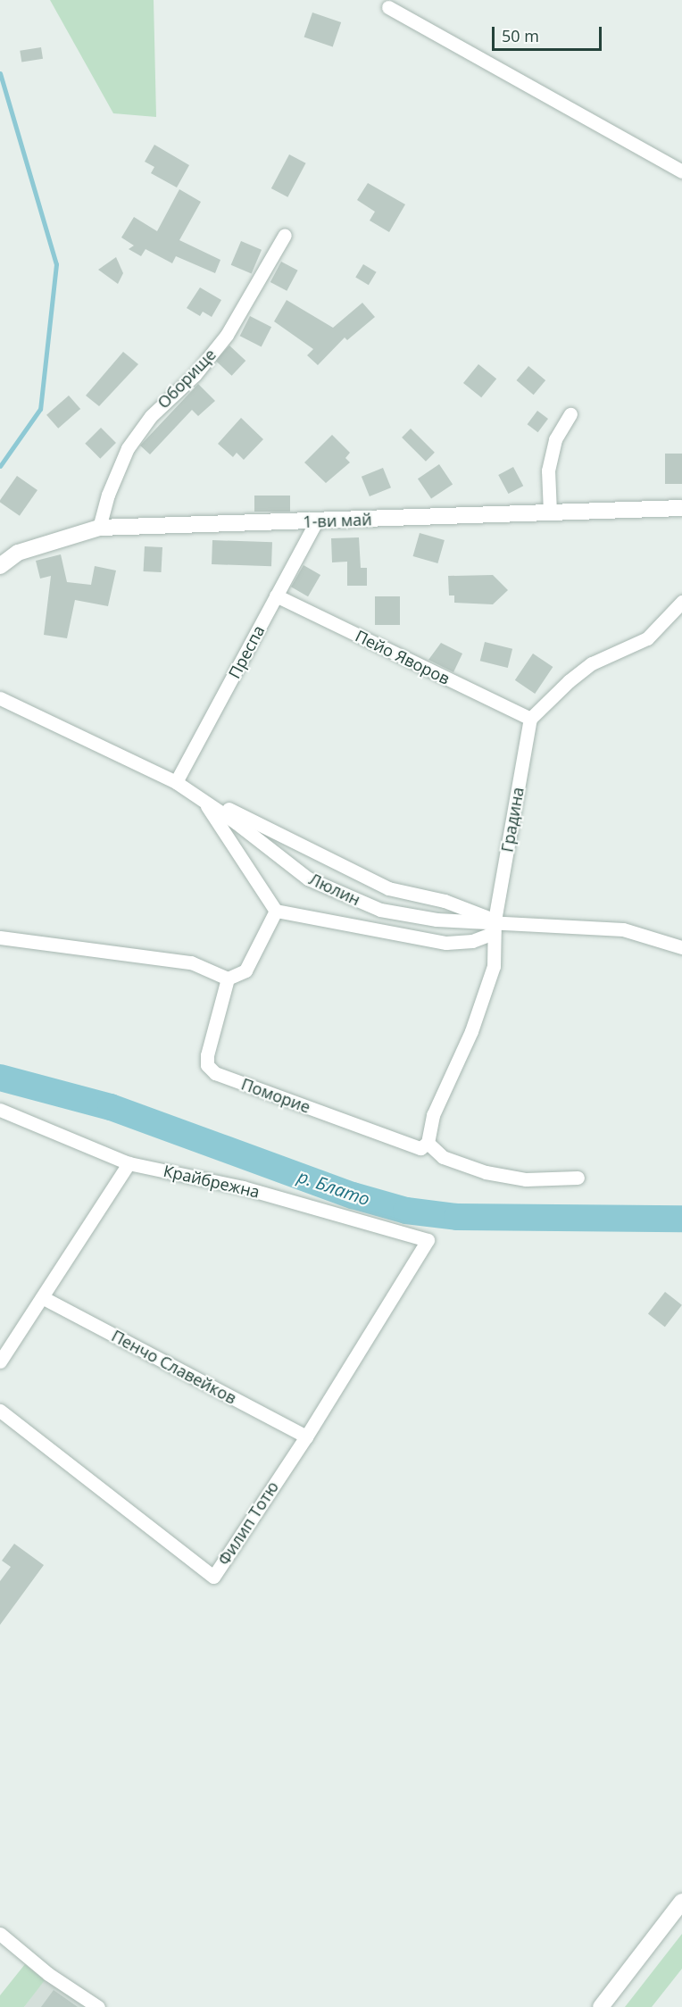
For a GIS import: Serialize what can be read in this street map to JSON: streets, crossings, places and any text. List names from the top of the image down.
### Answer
{
  "streets": {
    "street": [
      "Оборище",
      "1-ви май",
      "Преспа",
      "Пейо Яворов",
      "Градина",
      "Люлин",
      "Поморие",
      "Крайбрежна",
      "Пенчо Славейков",
      "Филип Тотю"
    ]
  },
  "crossings": [
    ["Оборище", "1-ви май"],
    ["1-ви май", "Преспа"],
    ["Преспа", "Пейо Яворов"],
    ["Преспа", "Люлин"],
    ["Пейо Яворов", "Градина"],
    ["Градина", "Люлин"],
    ["Крайбрежна", "Филип Тотю"],
    ["Пенчо Славейков", "Филип Тотю"]
  ],
  "water": ["р. Блато"],
  "scale_bar": "50 m"
}
